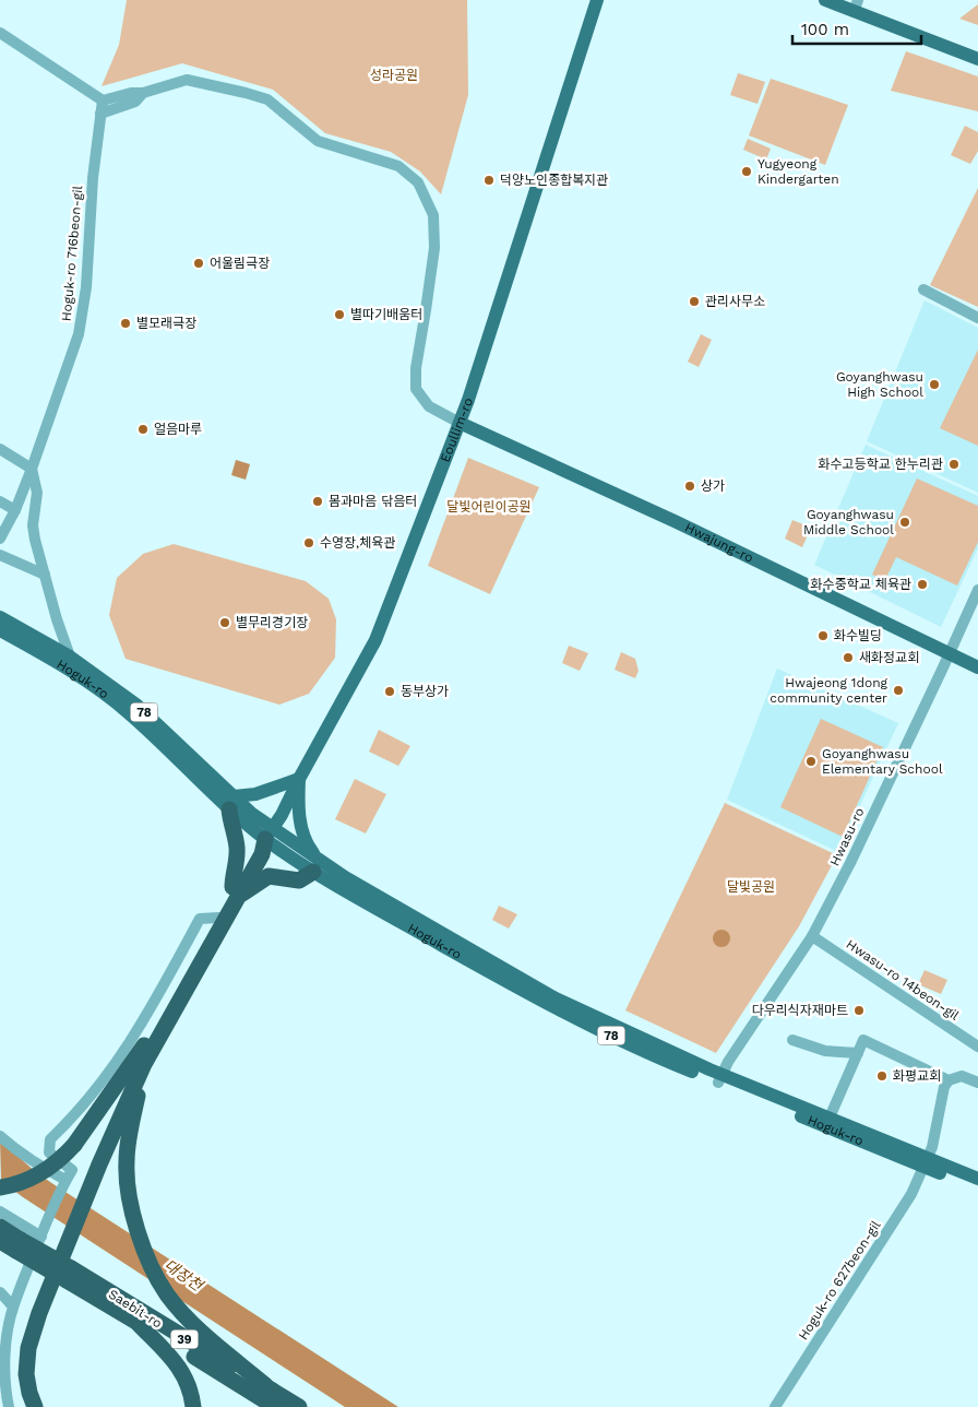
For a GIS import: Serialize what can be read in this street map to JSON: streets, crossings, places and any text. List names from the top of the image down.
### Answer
{
  "streets": {
    "highway": ["Saebit-ro", "39"],
    "main road": [
      "Eoullim-ro",
      "Hwajung-ro",
      "Hoguk-ro",
      "78"
    ],
    "street": [
      "Hoguk-ro 716beon-gil",
      "Hwasu-ro",
      "Hwasu-ro 14beon-gil",
      "Hoguk-ro 627beon-gil"
    ]
  },
  "crossings": [
    ["Eoullim-ro", "Hwajung-ro"],
    ["Eoullim-ro", "Hoguk-ro"],
    ["Hwajung-ro", "Hwasu-ro"],
    ["Hoguk-ro", "Hwasu-ro"],
    ["Hoguk-ro", "Hoguk-ro 627beon-gil"],
    ["Hwasu-ro", "Hwasu-ro 14beon-gil"]
  ],
  "water": ["대장천"],
  "parks": ["성라공원", "달빛어린이공원", "달빛공원"],
  "places": [
    "Yugyeong Kindergarten",
    "덕양노인종합복지관",
    "어울림극장",
    "관리사무소",
    "별따기배움터",
    "별모래극장",
    "Goyanghwasu High School",
    "얼음마루",
    "화수고등학교 한누리관",
    "상가",
    "몸과마음 닦음터",
    "Goyanghwasu Middle School",
    "수영장,체육관",
    "화수중학교 체육관",
    "별무리경기장",
    "화수빌딩",
    "새화정교회",
    "Hwajeong 1dong community center",
    "동부상가",
    "Goyanghwasu Elementary School",
    "다우리식자재마트",
    "화평교회"
  ],
  "scale_bar": "100 m"
}
